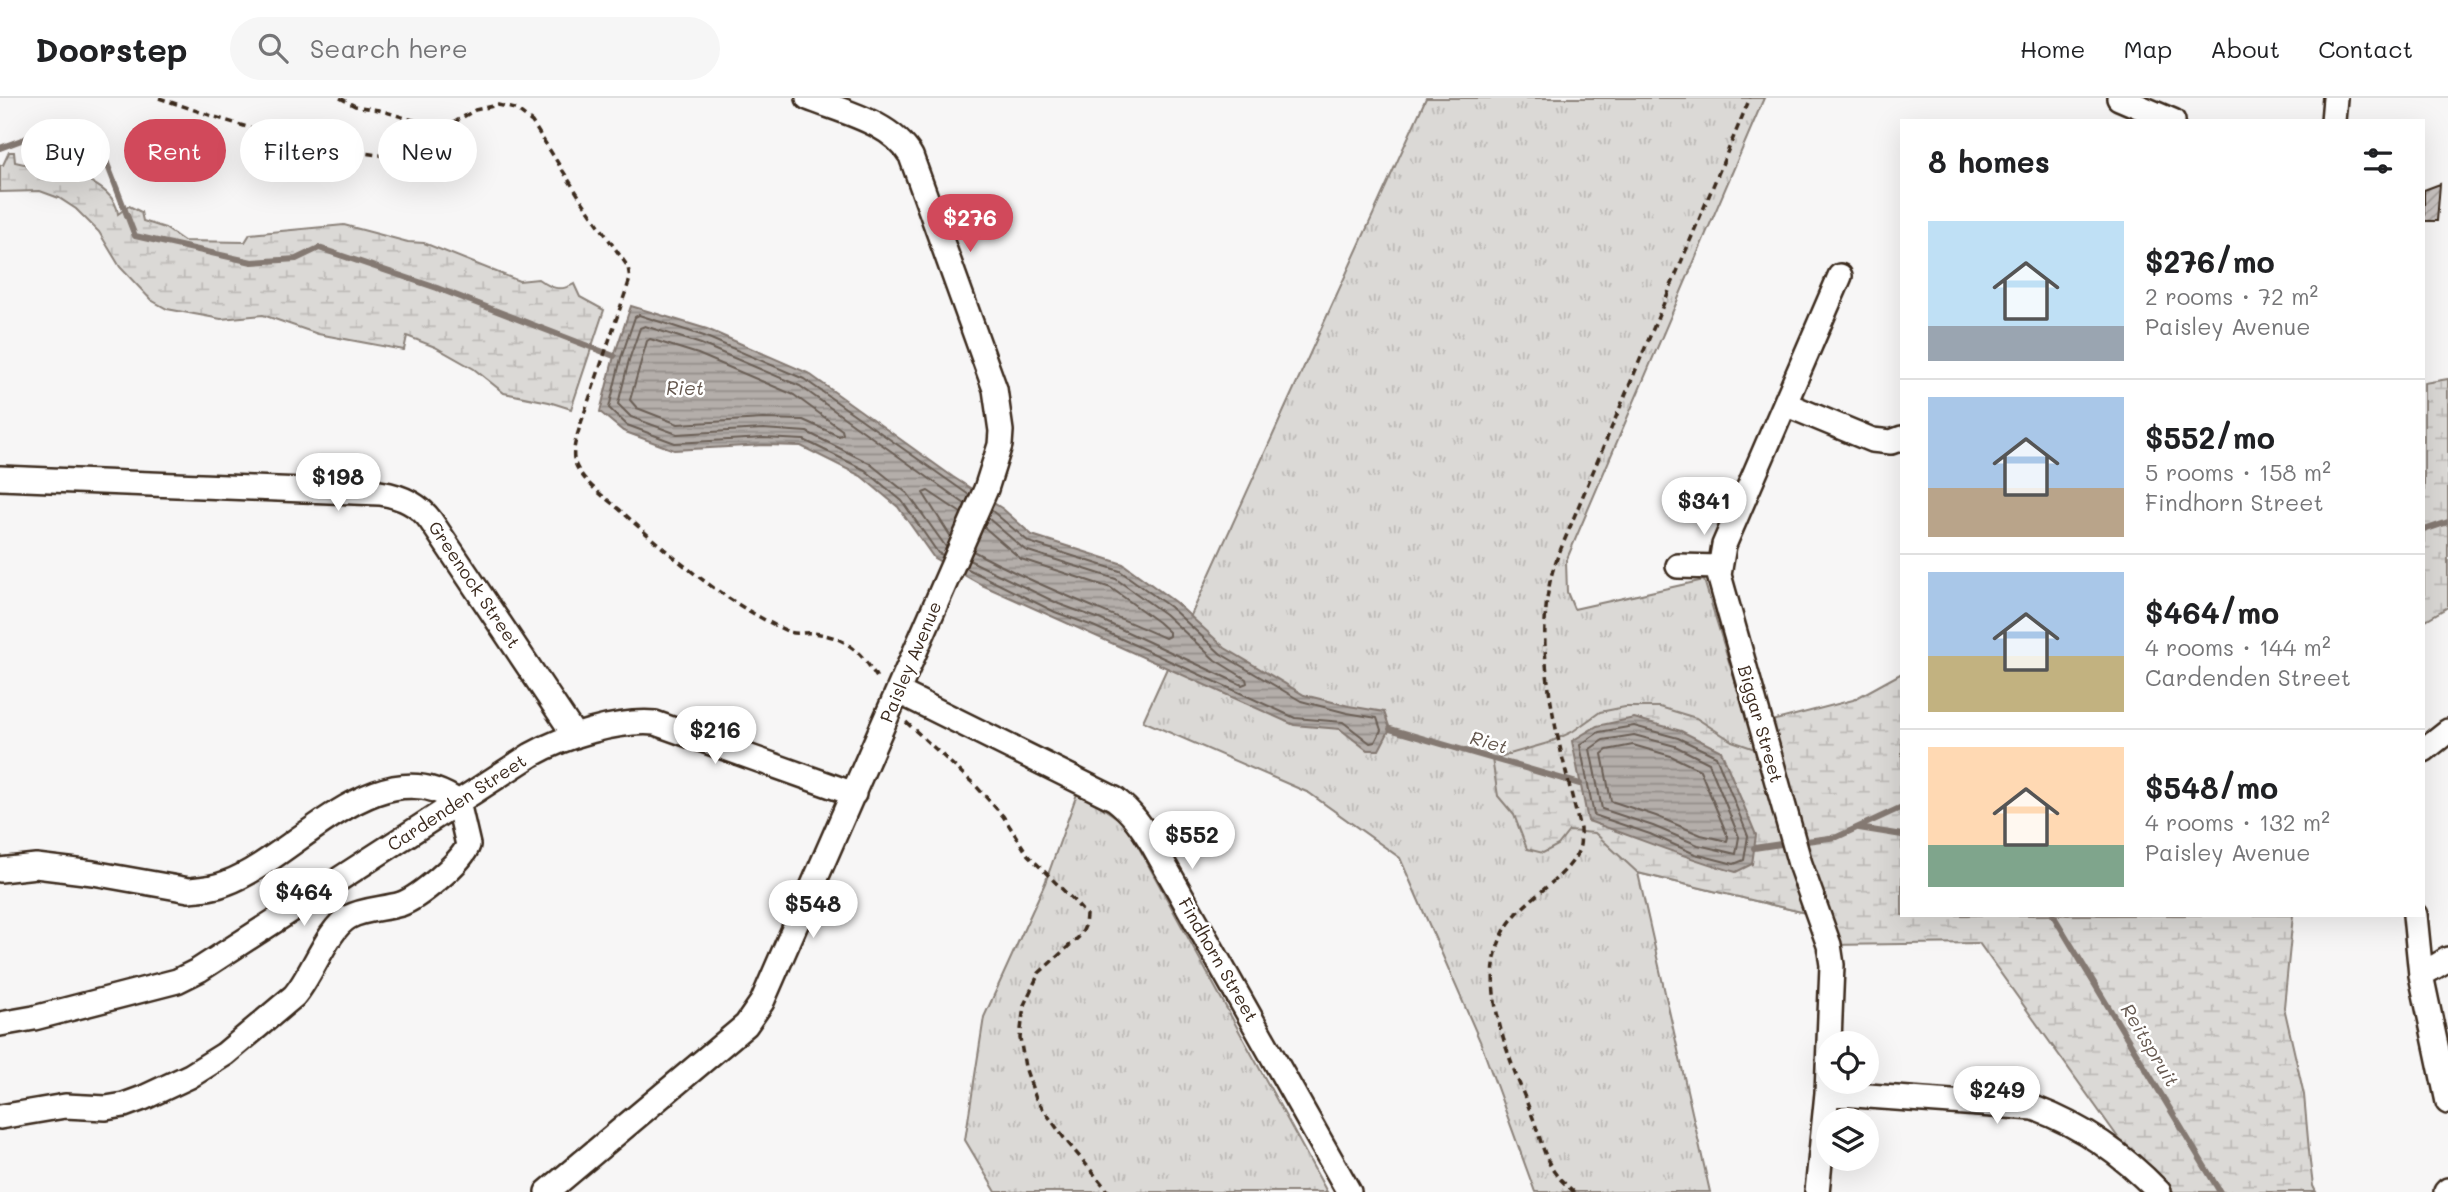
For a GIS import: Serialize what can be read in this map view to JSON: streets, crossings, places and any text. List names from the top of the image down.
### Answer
{
  "streets": {
    "street": [
      "Greenock Street",
      "Paisley Avenue",
      "Biggar Street",
      "Cardenden Street",
      "Findhorn Street"
    ]
  },
  "crossings": [
    ["Greenock Street", "Cardenden Street"],
    ["Paisley Avenue", "Findhorn Street"]
  ],
  "water": ["Riet", "Reitspruit"],
  "page": {
    "header": "Doorstep",
    "search": "Search here",
    "nav": [
      "Home",
      "Map",
      "About",
      "Contact"
    ],
    "chip": [
      "Buy",
      "Rent",
      "Filters",
      "New"
    ],
    "heading": "8 homes",
    "price": [
      "$276",
      "$198",
      "$341",
      "$216",
      "$552",
      "$464",
      "$548",
      "$249"
    ],
    "list": [
      {
        "name": "$276/mo",
        "note": "2 rooms · 72 m² · Paisley Avenue"
      },
      {
        "name": "$552/mo",
        "note": "5 rooms · 158 m² · Findhorn Street"
      },
      {
        "name": "$464/mo",
        "note": "4 rooms · 144 m² · Cardenden Street"
      },
      {
        "name": "$548/mo",
        "note": "4 rooms · 132 m² · Paisley Avenue"
      }
    ]
  }
}
